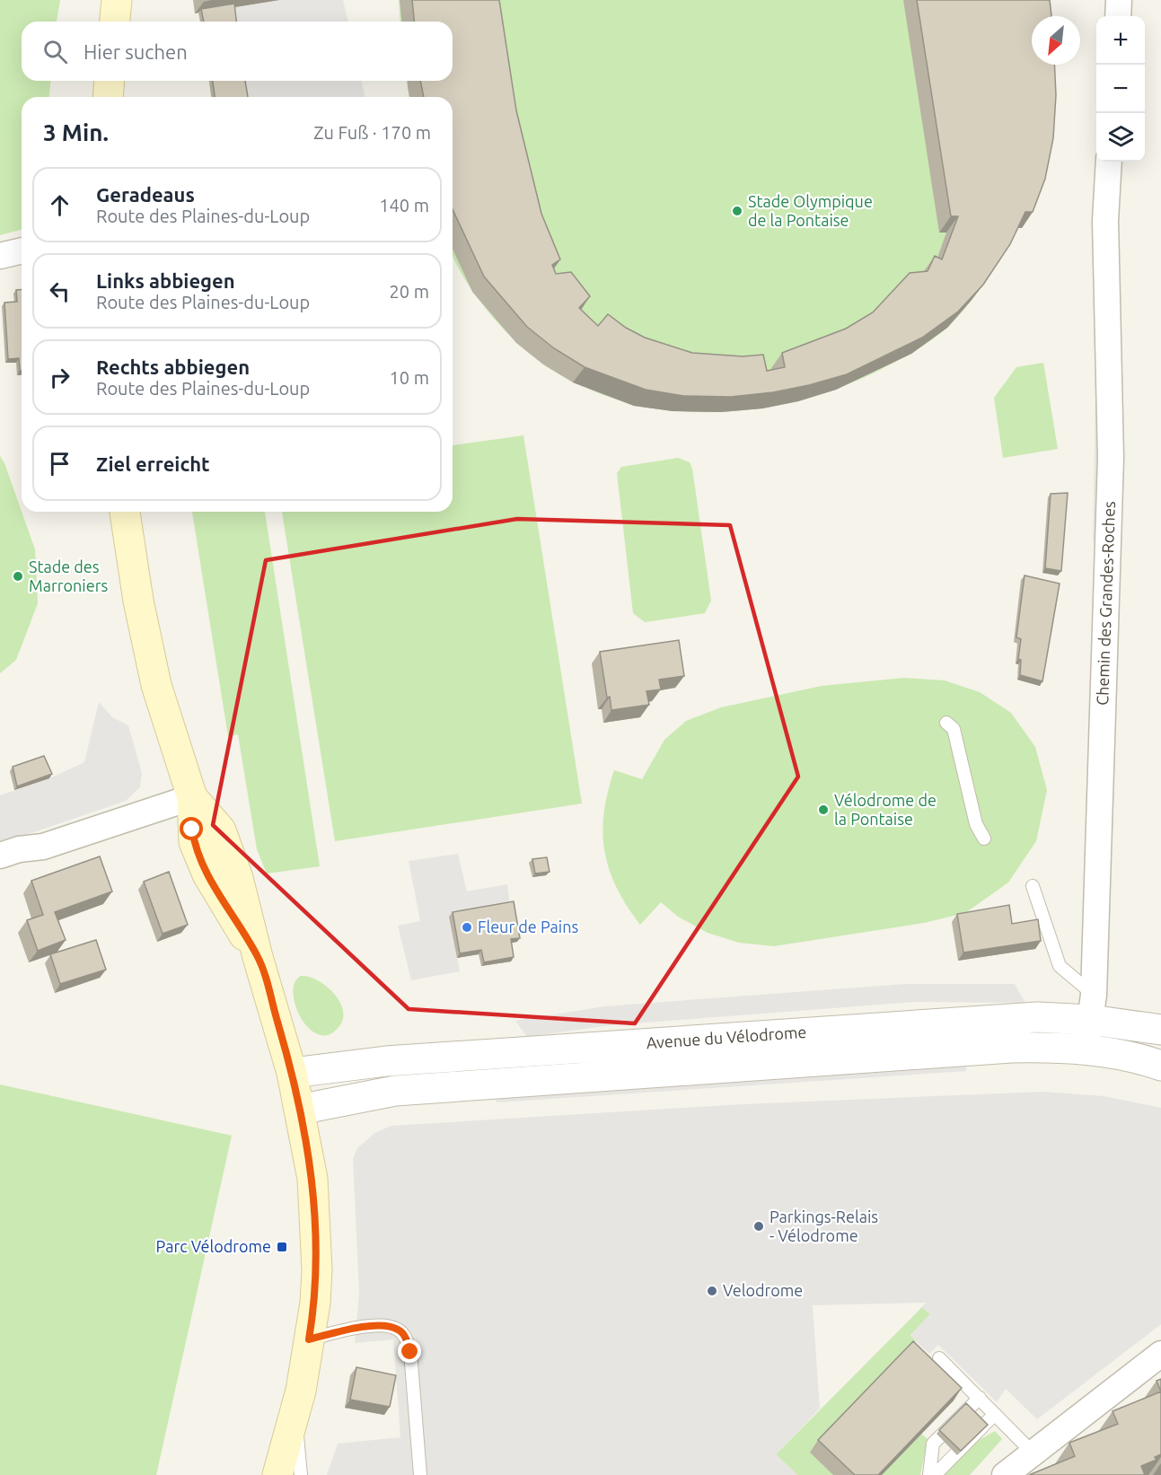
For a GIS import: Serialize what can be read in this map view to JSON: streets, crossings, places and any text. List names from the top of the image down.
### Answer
{
  "streets": {
    "street": ["Chemin des Grandes-Roches", "Avenue du Vélodrome"]
  },
  "crossings": [
    ["Chemin des Grandes-Roches", "Avenue du Vélodrome"]
  ],
  "places": {
    "other": [
      "Stade Olympique de la Pontaise",
      "Stade des Marroniers",
      "Vélodrome de la Pontaise",
      "Fleur de Pains",
      "Parkings-Relais - Vélodrome",
      "Velodrome"
    ],
    "transit": ["Parc Vélodrome"]
  },
  "north": "bottom left",
  "page": {
    "map_buttons": ["+", "−"],
    "search": "Hier suchen",
    "heading": ["3 Min.", "Zu Fuß · 170 m"],
    "list": [
      ["Geradeaus", "Route des Plaines-du-Loup", "140 m"],
      ["Links abbiegen", "Route des Plaines-du-Loup", "20 m"],
      ["Rechts abbiegen", "Route des Plaines-du-Loup", "10 m"],
      "Ziel erreicht"
    ]
  }
}
